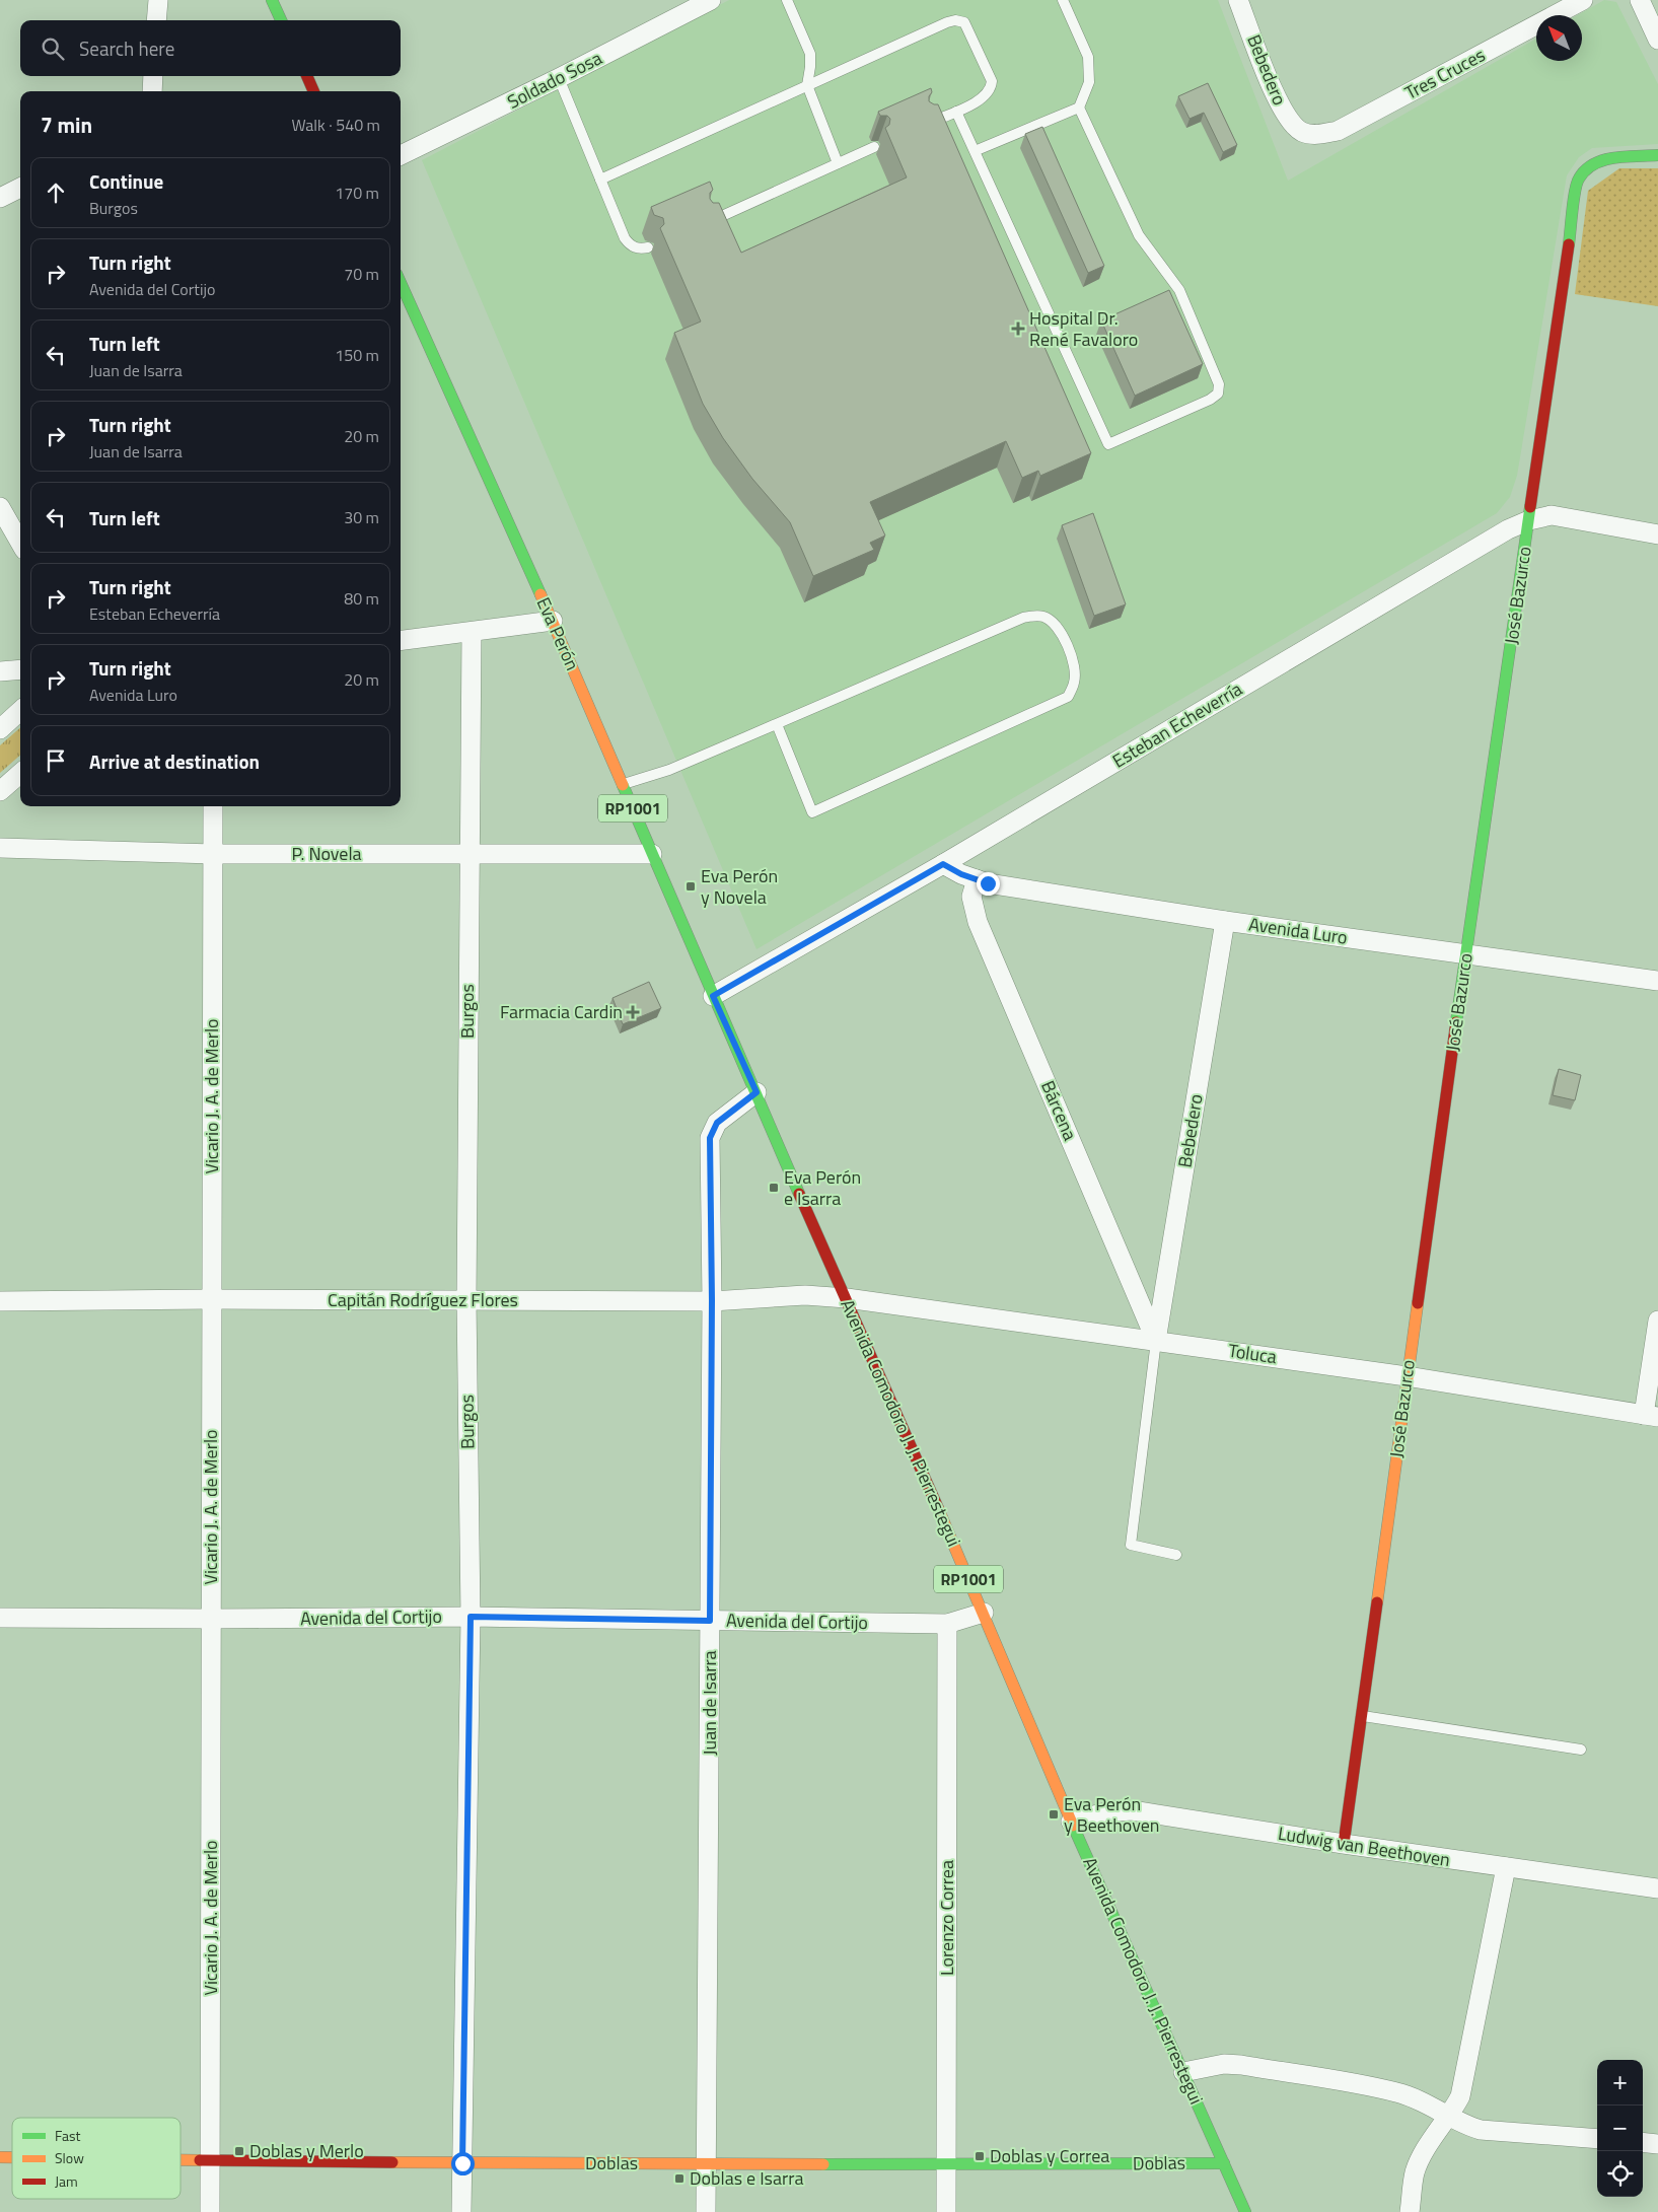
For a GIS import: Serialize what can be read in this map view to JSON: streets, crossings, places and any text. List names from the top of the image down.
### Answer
{
  "streets": {
    "street": [
      "Bebedero",
      "Tres Cruces",
      "Soldado Sosa",
      "José Bazurco",
      "Eva Perón",
      "Esteban Echeverría",
      "RP1001",
      "P. Novela",
      "Avenida Luro",
      "Burgos",
      "Vicario J. A. de Merlo",
      "Bárcena",
      "Capitán Rodríguez Flores",
      "Toluca",
      "Avenida Comodoro J. J. Pierrestegui",
      "Avenida del Cortijo",
      "Juan de Isarra",
      "Ludwig van Beethoven",
      "Lorenzo Correa",
      "Doblas"
    ]
  },
  "crossings": [
    ["Bebedero", "Tres Cruces"],
    ["Bebedero", "Avenida Luro"],
    ["Bebedero", "Bárcena"],
    ["Bebedero", "Toluca"],
    ["José Bazurco", "Esteban Echeverría"],
    ["José Bazurco", "Avenida Luro"],
    ["José Bazurco", "Toluca"],
    ["José Bazurco", "Ludwig van Beethoven"],
    ["Eva Perón", "Esteban Echeverría"],
    ["Eva Perón", "P. Novela"],
    ["Eva Perón", "Avenida Comodoro J. J. Pierrestegui"],
    ["Esteban Echeverría", "Avenida Luro"],
    ["Esteban Echeverría", "Avenida Comodoro J. J. Pierrestegui"],
    ["P. Novela", "Burgos"],
    ["P. Novela", "Vicario J. A. de Merlo"],
    ["Avenida Luro", "Bárcena"],
    ["Burgos", "Capitán Rodríguez Flores"],
    ["Burgos", "Avenida del Cortijo"],
    ["Burgos", "Doblas"],
    ["Vicario J. A. de Merlo", "Capitán Rodríguez Flores"],
    ["Vicario J. A. de Merlo", "Avenida del Cortijo"],
    ["Vicario J. A. de Merlo", "Doblas"],
    ["Bárcena", "Toluca"],
    ["Capitán Rodríguez Flores", "Toluca"],
    ["Capitán Rodríguez Flores", "Avenida Comodoro J. J. Pierrestegui"],
    ["Capitán Rodríguez Flores", "Juan de Isarra"],
    ["Toluca", "Avenida Comodoro J. J. Pierrestegui"],
    ["Avenida Comodoro J. J. Pierrestegui", "Avenida del Cortijo"],
    ["Avenida Comodoro J. J. Pierrestegui", "Juan de Isarra"],
    ["Avenida Comodoro J. J. Pierrestegui", "Ludwig van Beethoven"],
    ["Avenida Comodoro J. J. Pierrestegui", "Doblas"],
    ["Avenida del Cortijo", "Juan de Isarra"],
    ["Avenida del Cortijo", "Lorenzo Correa"],
    ["Juan de Isarra", "Doblas"],
    ["Lorenzo Correa", "Doblas"]
  ],
  "places": {
    "health": ["Hospital Dr. René Favaloro", "Farmacia Cardin"],
    "transit": [
      "Eva Perón y Novela",
      "Eva Perón e Isarra",
      "Eva Perón y Beethoven",
      "Doblas y Merlo",
      "Doblas y Correa",
      "Doblas e Isarra"
    ]
  },
  "legend": ["Fast", "Slow", "Jam"],
  "north": "top left",
  "page": {
    "search": "Search here",
    "heading": ["7 min", "Walk · 540 m"],
    "list": [
      ["Continue", "Burgos", "170 m"],
      ["Turn right", "Avenida del Cortijo", "70 m"],
      ["Turn left", "Juan de Isarra", "150 m"],
      ["Turn right", "Juan de Isarra", "20 m"],
      ["Turn left", "30 m"],
      ["Turn right", "Esteban Echeverría", "80 m"],
      ["Turn right", "Avenida Luro", "20 m"],
      "Arrive at destination"
    ],
    "map_buttons": ["+", "−"]
  }
}
